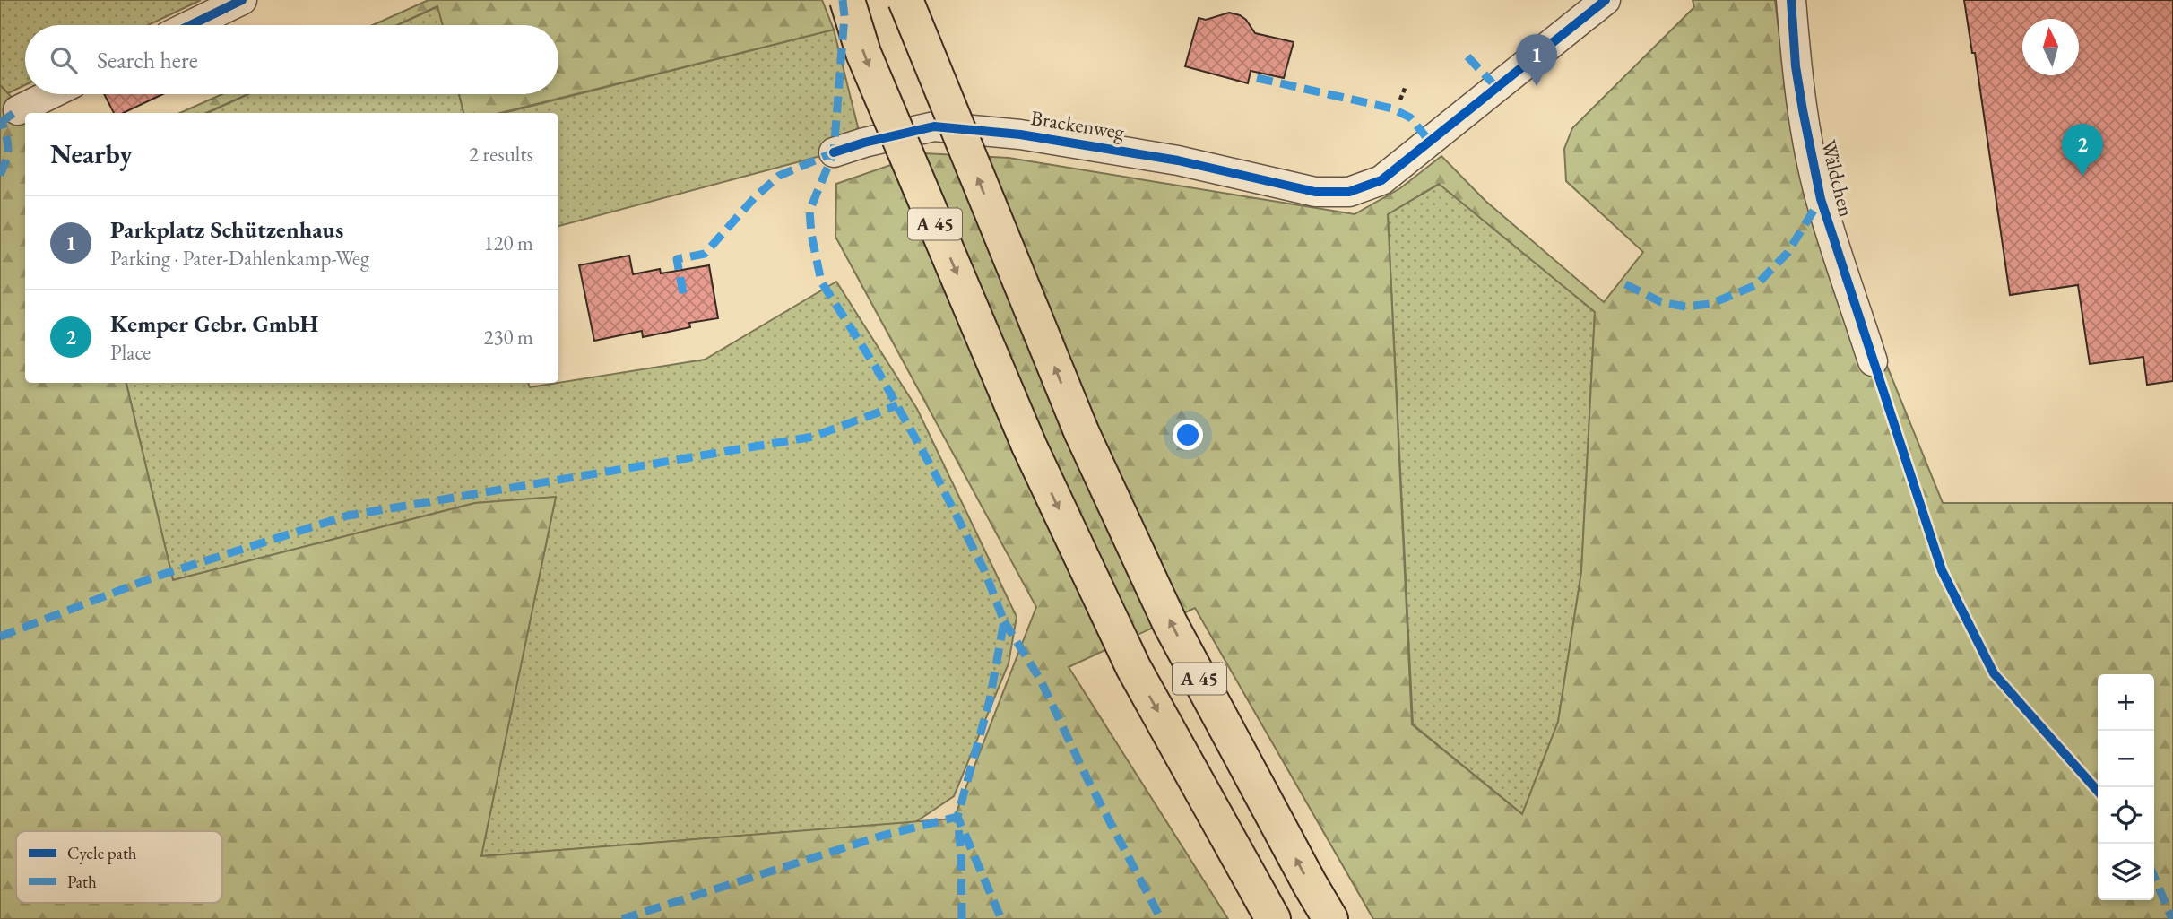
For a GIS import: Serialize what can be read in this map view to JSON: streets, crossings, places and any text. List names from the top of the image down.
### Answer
{
  "streets": {
    "highway": ["A 45"],
    "street": ["Brackenweg", "Wäldchen"]
  },
  "legend": ["Cycle path", "Path"],
  "north": "top",
  "page": {
    "search": "Search here",
    "pins": ["1", "2"],
    "heading": ["Nearby", "2 results"],
    "list": [
      {
        "mark": "1",
        "name": "Parkplatz Schützenhaus",
        "note": "Parking · Pater-Dahlenkamp-Weg",
        "value": "120 m"
      },
      {
        "mark": "2",
        "name": "Kemper Gebr. GmbH",
        "note": "Place",
        "value": "230 m"
      }
    ],
    "map_buttons": ["+", "−"]
  }
}
